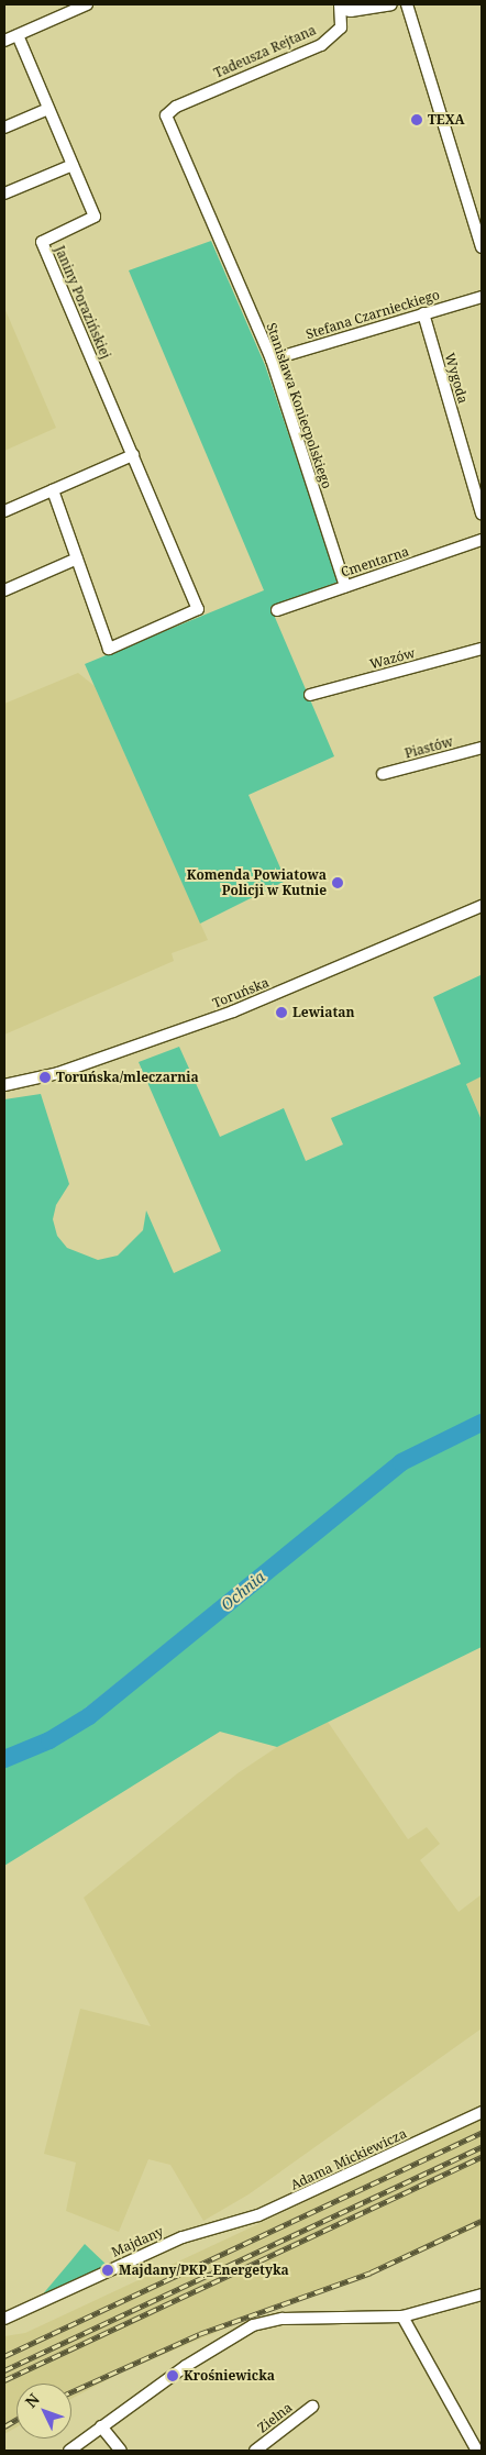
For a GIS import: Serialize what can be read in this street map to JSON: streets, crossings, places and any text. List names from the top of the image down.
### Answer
{
  "streets": {
    "street": [
      "Tadeusza Rejtana",
      "Janiny Porazińskiej",
      "Stefana Czarnieckiego",
      "Wygoda",
      "Stanisława Koniecpolskiego",
      "Cmentarna",
      "Wazów",
      "Piastów",
      "Toruńska",
      "Adama Mickiewicza",
      "Majdany",
      "Zielna"
    ]
  },
  "crossings": [
    ["Tadeusza Rejtana", "Stanisława Koniecpolskiego"],
    ["Stefana Czarnieckiego", "Wygoda"],
    ["Stefana Czarnieckiego", "Stanisława Koniecpolskiego"],
    ["Stanisława Koniecpolskiego", "Cmentarna"],
    ["Adama Mickiewicza", "Majdany"]
  ],
  "water": ["Ochnia"],
  "places": [
    "TEXA",
    "Komenda Powiatowa Policji w Kutnie",
    "Lewiatan",
    "Toruńska/mleczarnia",
    "Majdany/PKP_Energetyka",
    "Krośniewicka"
  ],
  "north": "top left"
}
